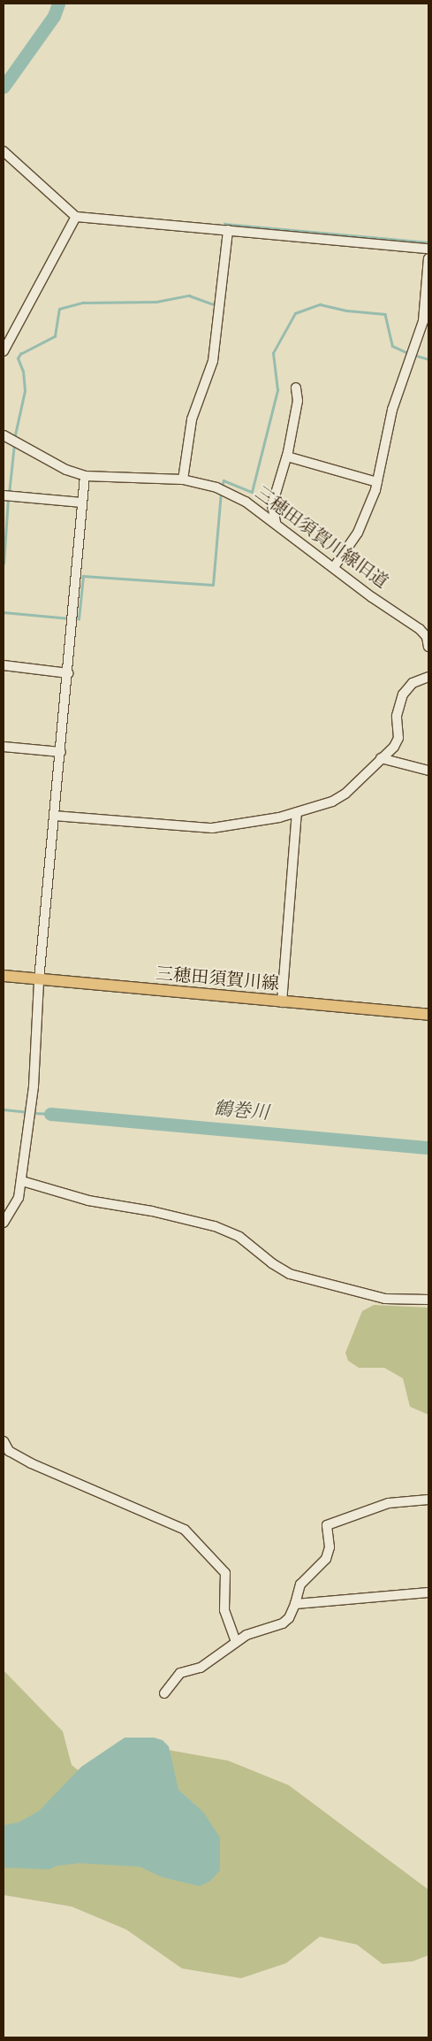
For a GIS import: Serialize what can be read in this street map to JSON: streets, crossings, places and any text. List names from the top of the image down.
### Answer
{
  "streets": {
    "main road": ["三穂田須賀川線"],
    "street": ["三穂田須賀川線旧道"]
  },
  "water": ["鶴巻川"]
}
